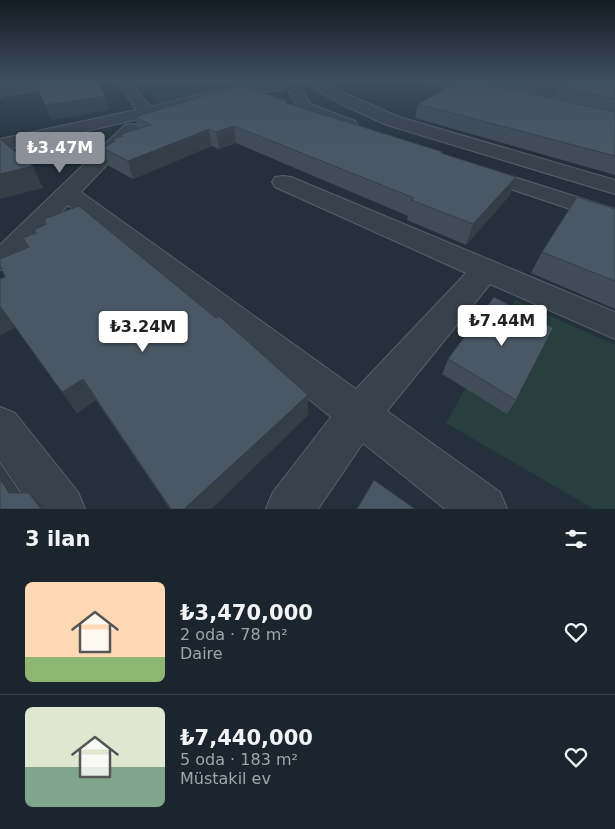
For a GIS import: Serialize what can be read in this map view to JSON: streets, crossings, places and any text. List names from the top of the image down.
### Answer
{
  "page": {
    "price": ["₺3.47M", "₺7.44M", "₺3.24M"],
    "heading": "3 ilan",
    "list": [
      {
        "name": "₺3,470,000",
        "note": "2 oda · 78 m² · Daire"
      },
      {
        "name": "₺7,440,000",
        "note": "5 oda · 183 m² · Müstakil ev"
      }
    ]
  }
}
